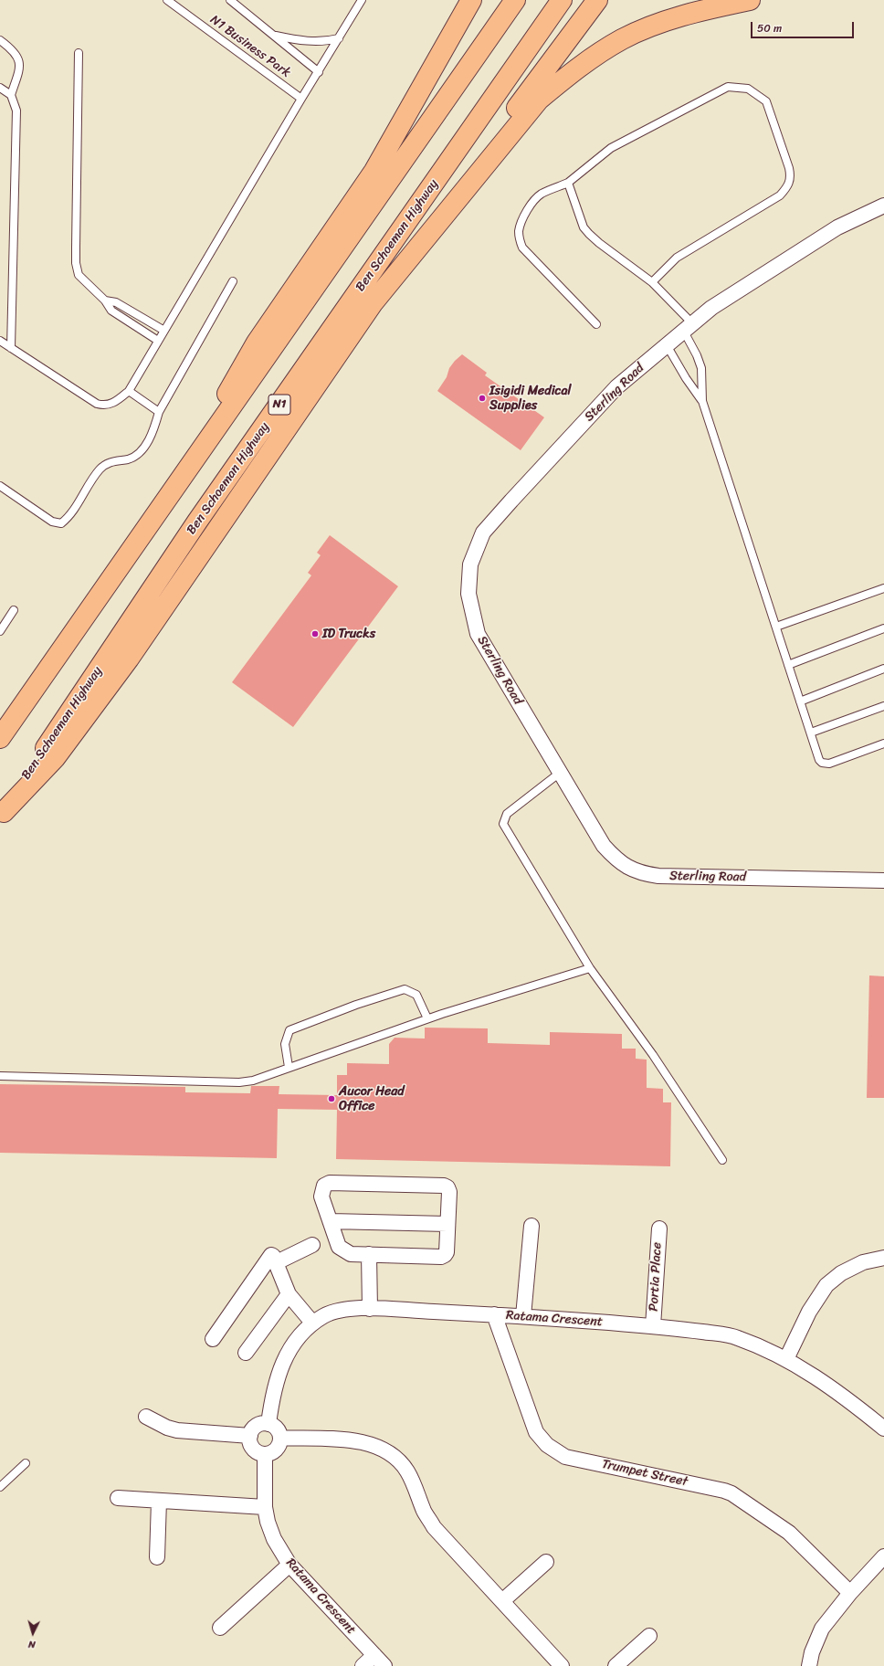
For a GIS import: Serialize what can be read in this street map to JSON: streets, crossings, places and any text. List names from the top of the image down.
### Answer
{
  "streets": {
    "highway": ["Ben Schoeman Highway", "N1"],
    "street": [
      "Sterling Road",
      "Portia Place",
      "Ratama Crescent",
      "Trumpet Street"
    ],
    "lane": ["N1 Business Park"]
  },
  "crossings": [
    ["Portia Place", "Ratama Crescent"],
    ["Ratama Crescent", "Trumpet Street"]
  ],
  "places": ["Isigidi Medical Supplies", "ID Trucks", "Aucor Head Office"],
  "scale_bar": "50 m",
  "north": "bottom"
}
